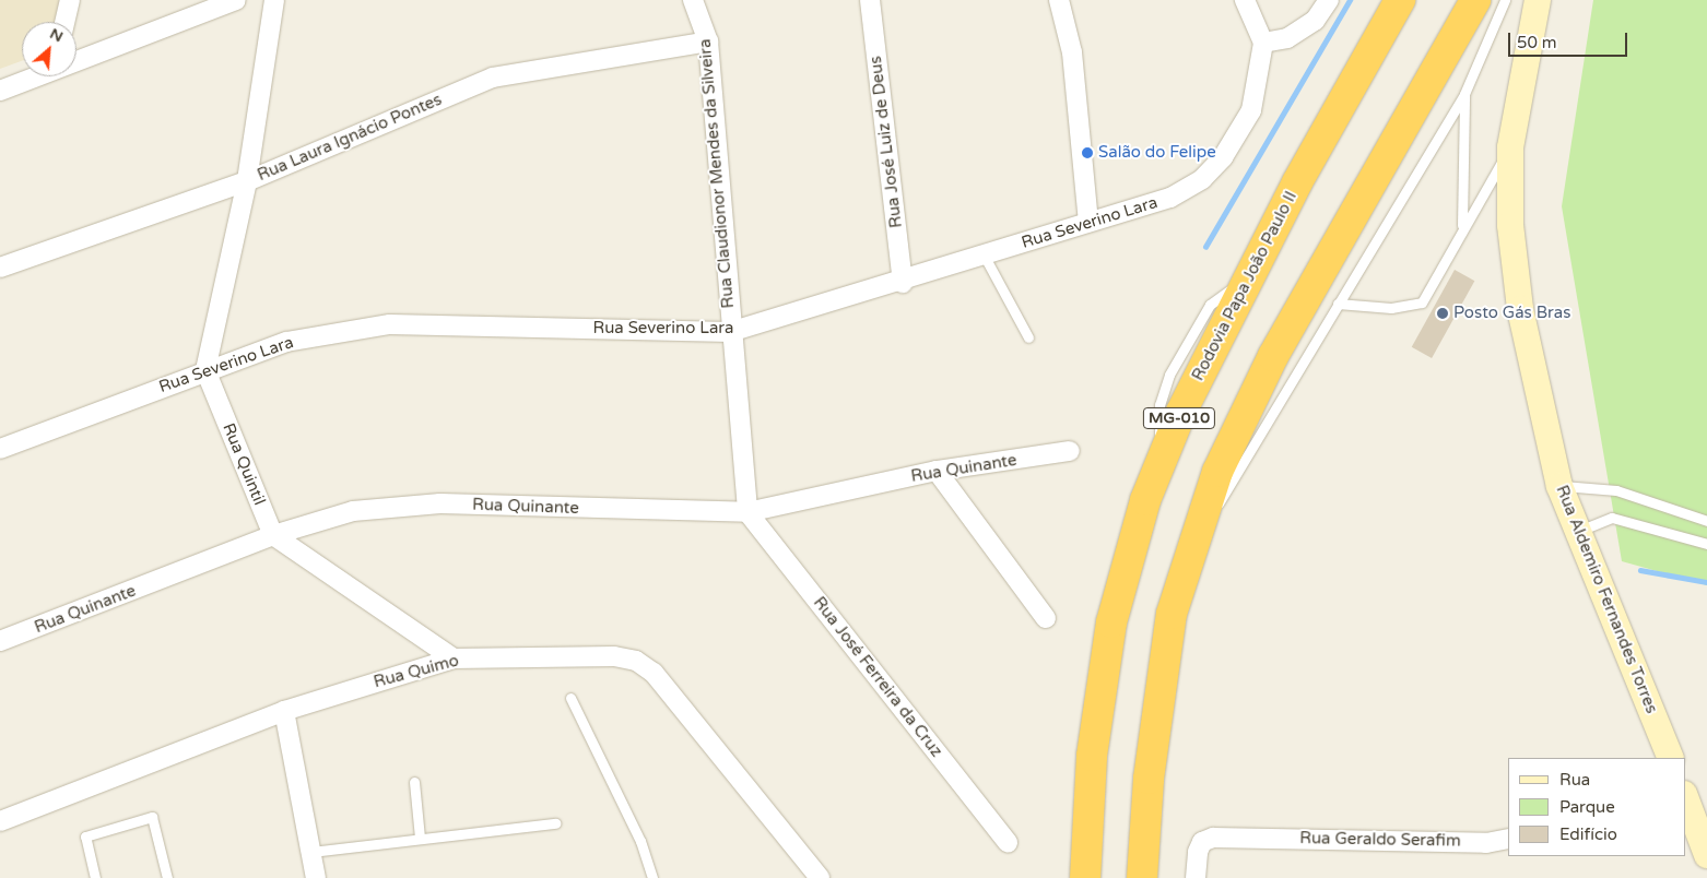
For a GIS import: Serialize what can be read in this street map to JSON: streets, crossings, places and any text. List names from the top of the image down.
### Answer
{
  "streets": {
    "highway": ["Rodovia Papa João Paulo II", "MG-010"],
    "street": [
      "Rua Laura Ignácio Pontes",
      "Rua José Luiz de Deus",
      "Rua Claudionor Mendes da Silveira",
      "Rua Severino Lara",
      "Rua Quintil",
      "Rua Quinante",
      "Rua Aldemiro Fernandes Torres",
      "Rua Quimo",
      "Rua José Ferreira da Cruz",
      "Rua Geraldo Serafim"
    ]
  },
  "crossings": [
    ["Rua Laura Ignácio Pontes", "Rua Claudionor Mendes da Silveira"],
    ["Rua José Luiz de Deus", "Rua Severino Lara"],
    ["Rua Claudionor Mendes da Silveira", "Rua Severino Lara"],
    ["Rua Claudionor Mendes da Silveira", "Rua Quinante"],
    ["Rua Claudionor Mendes da Silveira", "Rua José Ferreira da Cruz"],
    ["Rua Severino Lara", "Rua Quintil"],
    ["MG-010", "Rua Aldemiro Fernandes Torres"],
    ["Rua Quintil", "Rua Quinante"],
    ["Rua Quinante", "Rua José Ferreira da Cruz"]
  ],
  "places": ["Salão do Felipe", "Posto Gás Bras"],
  "legend": ["Rua", "Parque", "Edifício"],
  "scale_bar": "50 m",
  "north": "top right"
}
